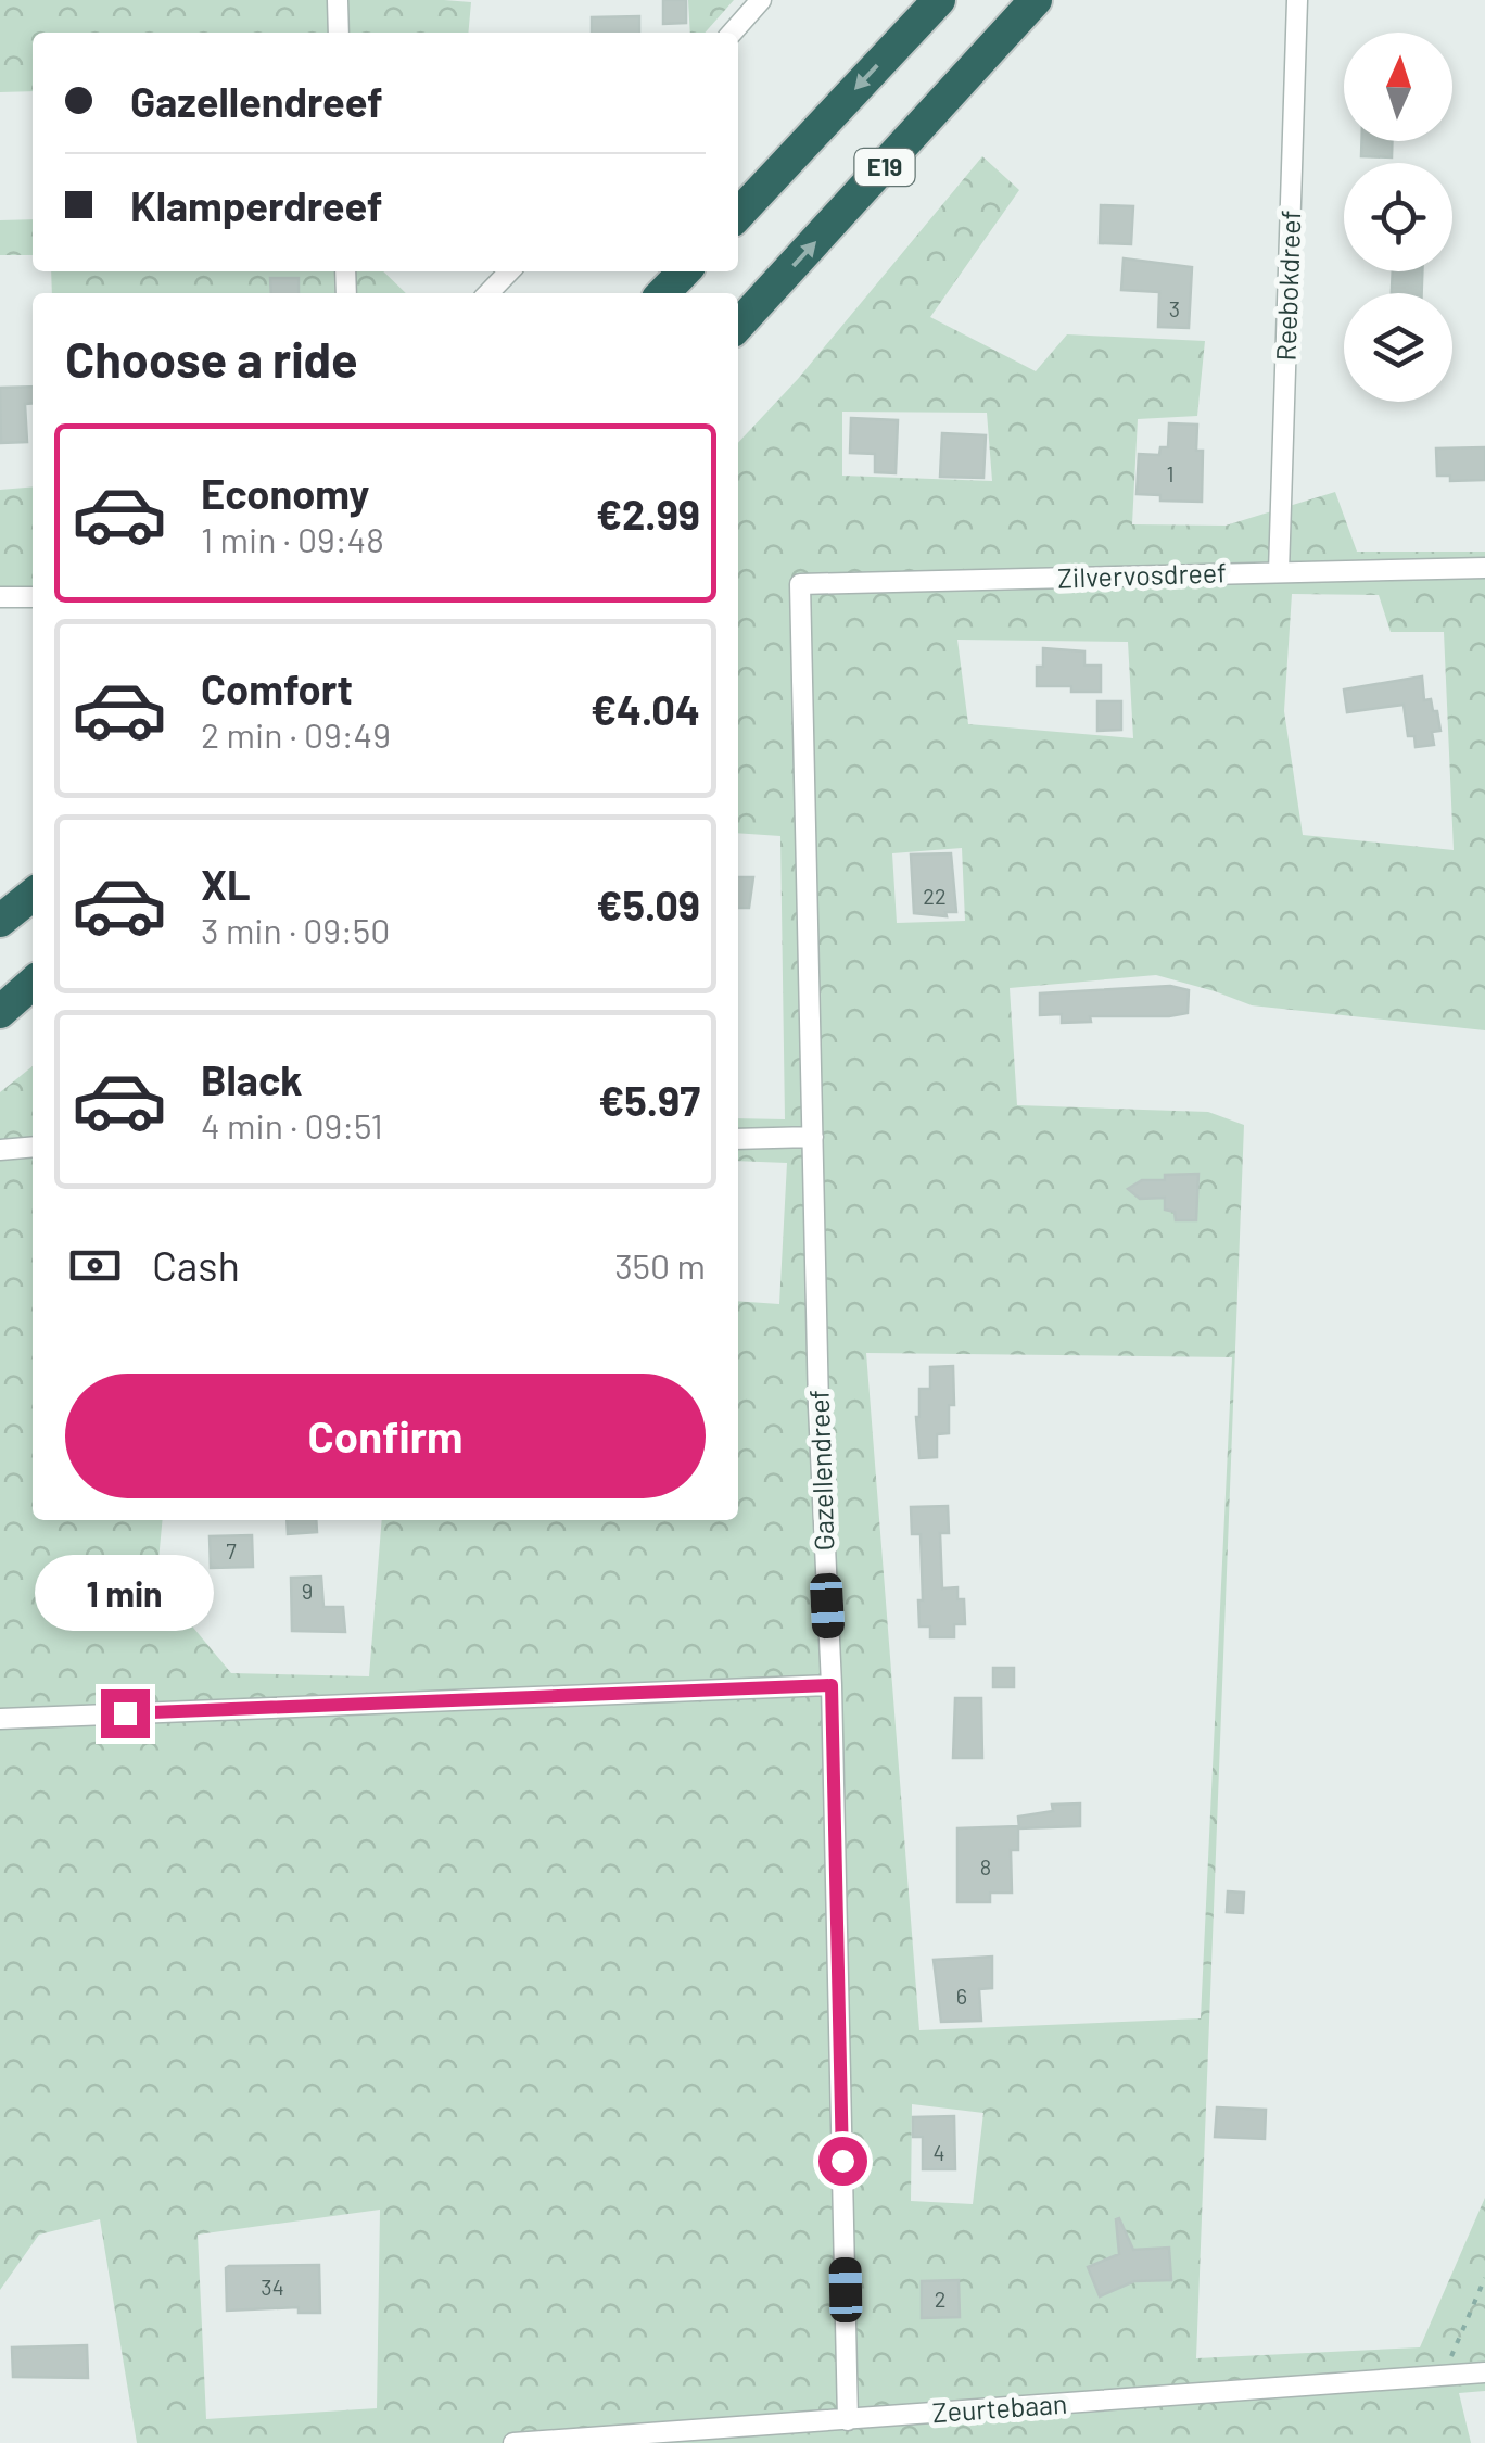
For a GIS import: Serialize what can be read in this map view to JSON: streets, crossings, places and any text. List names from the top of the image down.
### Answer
{
  "streets": {
    "highway": ["E19"],
    "street": [
      "Reebokdreef",
      "Zilvervosdreef",
      "Gazellendreef",
      "Zeurtebaan"
    ]
  },
  "crossings": [
    ["Reebokdreef", "Zilvervosdreef"],
    ["Zilvervosdreef", "Gazellendreef"],
    ["Gazellendreef", "Zeurtebaan"]
  ],
  "house_numbers": [
    "3",
    "1",
    "22",
    "7",
    "9",
    "8",
    "6",
    "4",
    "34",
    "2"
  ],
  "north": "top",
  "page": {
    "banner": ["Gazellendreef", "Klamperdreef"],
    "heading": "Choose a ride",
    "list": [
      {
        "name": "Economy",
        "note": "1 min · 09:48",
        "value": "€2.99"
      },
      {
        "name": "Comfort",
        "note": "2 min · 09:49",
        "value": "€4.04"
      },
      {
        "name": "XL",
        "note": "3 min · 09:50",
        "value": "€5.09"
      },
      {
        "name": "Black",
        "note": "4 min · 09:51",
        "value": "€5.97"
      }
    ],
    "pay": ["Cash", "350 m"],
    "buttons": "Confirm",
    "bubble": "1 min"
  }
}
